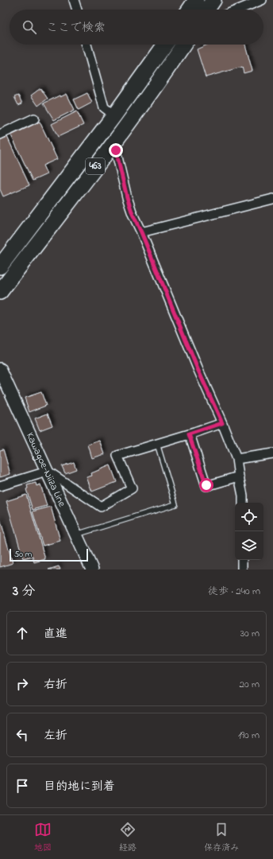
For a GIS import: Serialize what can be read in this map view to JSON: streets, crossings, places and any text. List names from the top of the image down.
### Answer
{
  "streets": {
    "highway": ["463"],
    "main road": ["Kawagoe-Niiza Line"]
  },
  "scale_bar": "50 m",
  "page": {
    "search": "ここで検索",
    "scale": "50 m",
    "heading": ["3 分", "徒歩 · 240 m"],
    "list": [
      ["直進", "30 m"],
      ["右折", "20 m"],
      ["左折", "190 m"],
      "目的地に到着"
    ],
    "nav": ["地図", "経路", "保存済み"]
  }
}
